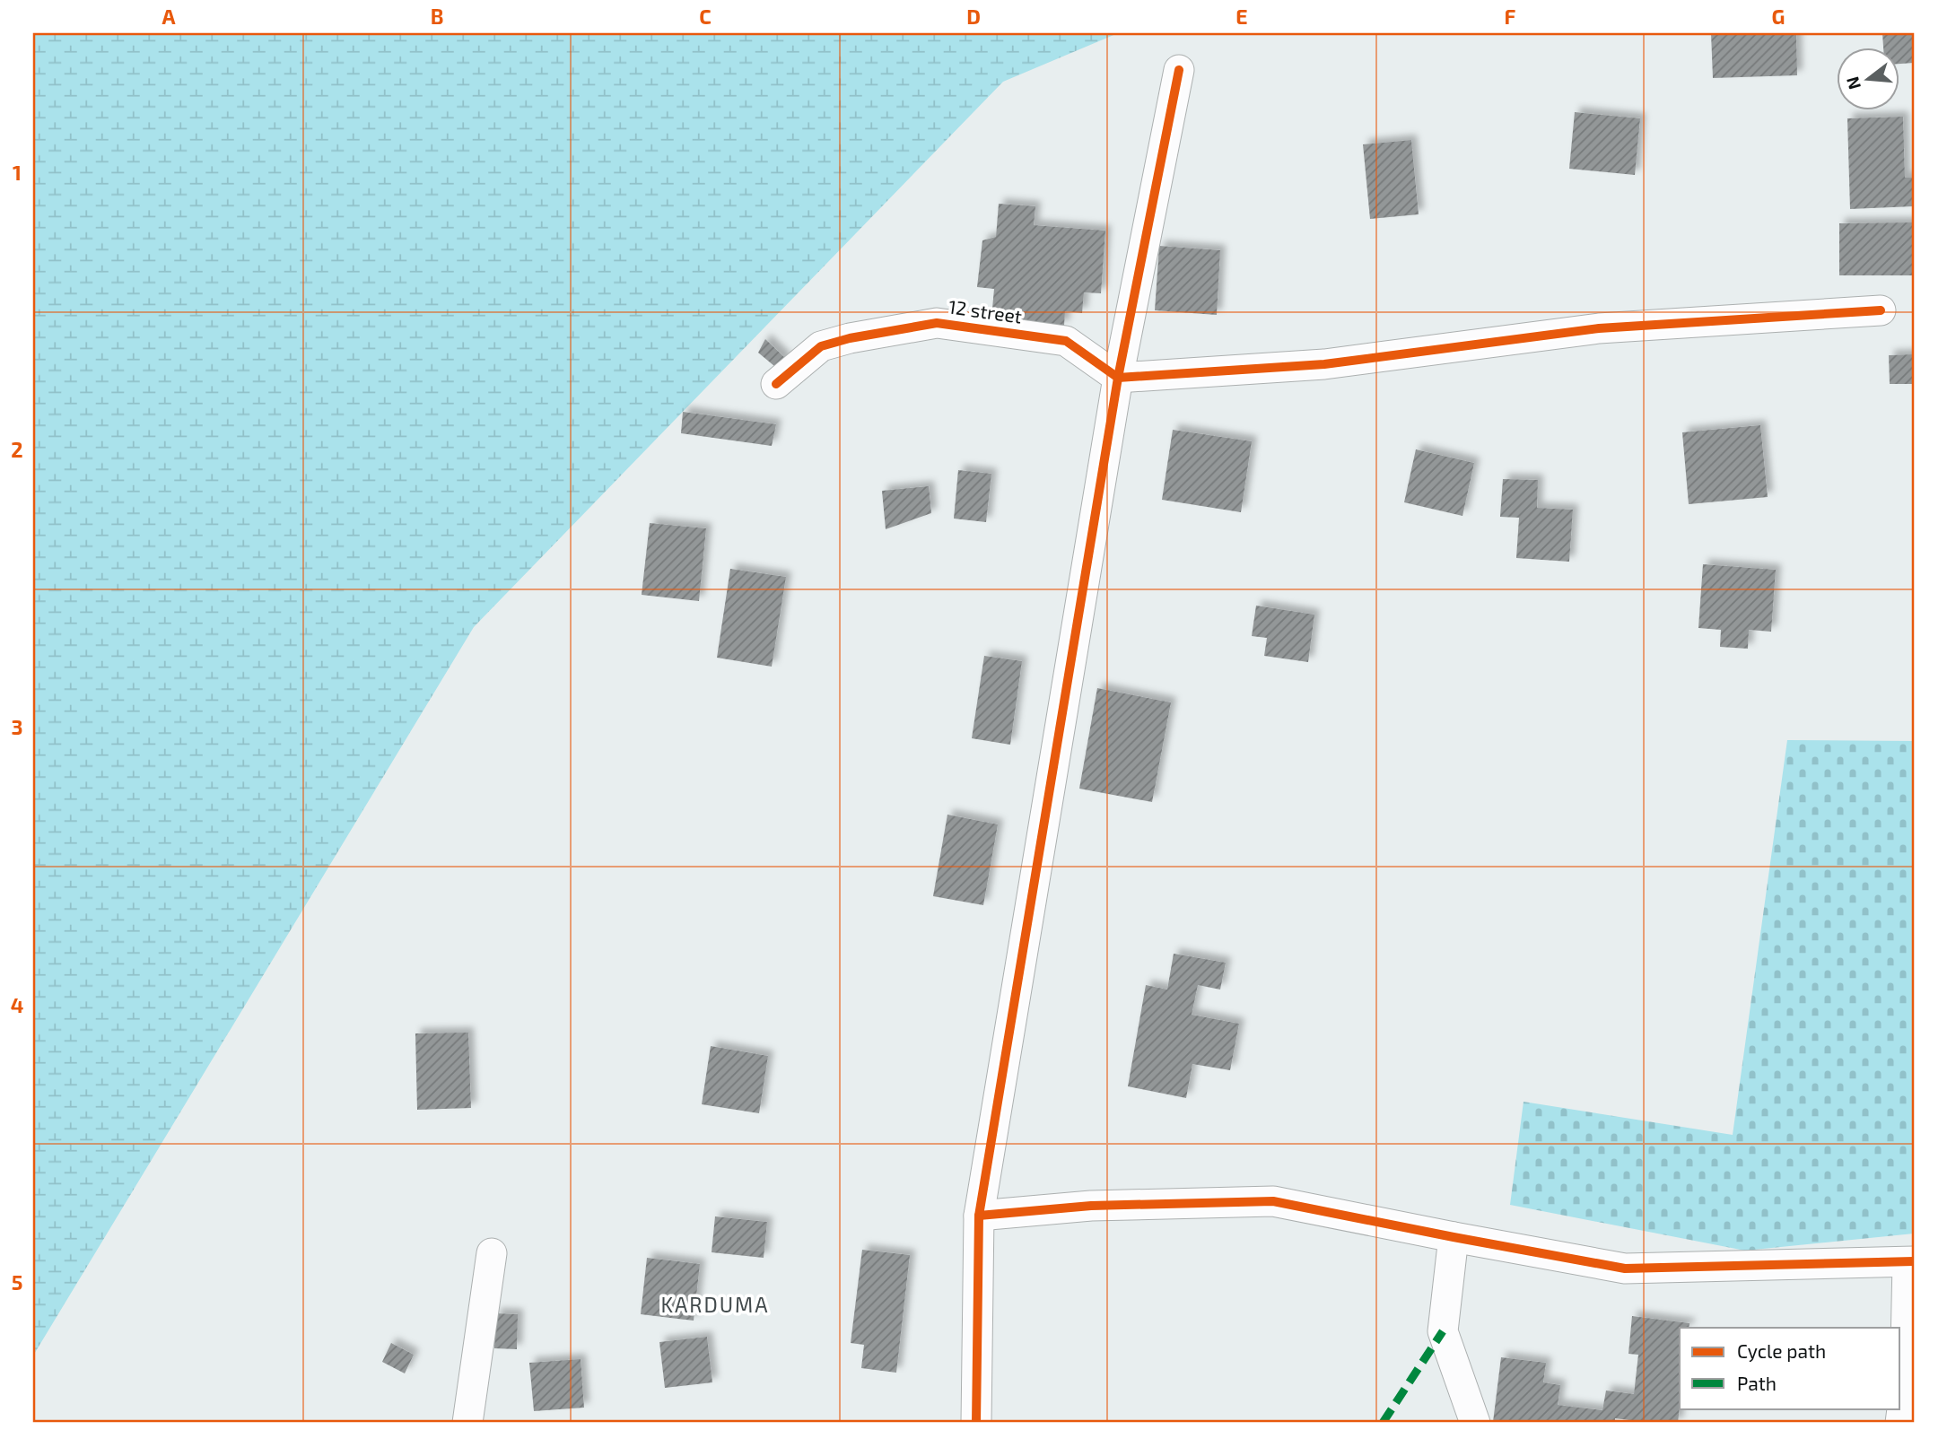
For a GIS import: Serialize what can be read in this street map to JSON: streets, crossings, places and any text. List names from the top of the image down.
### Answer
{
  "streets": {
    "street": ["12 street"]
  },
  "districts": ["KARDUMA"],
  "legend": ["Cycle path", "Path"],
  "north": "left",
  "grid": {
    "columns": [
      "A",
      "B",
      "C",
      "D",
      "E",
      "F",
      "G"
    ],
    "rows": [
      "1",
      "2",
      "3",
      "4",
      "5"
    ]
  }
}
